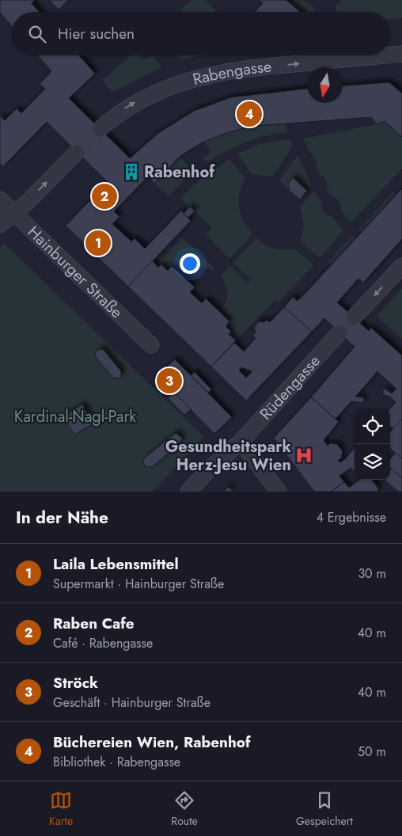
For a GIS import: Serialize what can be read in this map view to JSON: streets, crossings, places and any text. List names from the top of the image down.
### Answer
{
  "streets": {
    "street": ["Rabengasse", "Hainburger Straße", "Rüdengasse"]
  },
  "one_way": ["Rabengasse"],
  "parks": ["Kardinal-Nagl-Park"],
  "places": {
    "building": ["Rabenhof"],
    "hospital": ["Gesundheitspark Herz-Jesu Wien"]
  },
  "north": "bottom",
  "page": {
    "search": "Hier suchen",
    "pins": [
      "4",
      "2",
      "1",
      "3"
    ],
    "heading": ["In der Nähe", "4 Ergebnisse"],
    "list": [
      {
        "mark": "1",
        "name": "Laila Lebensmittel",
        "note": "Supermarkt · Hainburger Straße",
        "value": "30 m"
      },
      {
        "mark": "2",
        "name": "Raben Cafe",
        "note": "Café · Rabengasse",
        "value": "40 m"
      },
      {
        "mark": "3",
        "name": "Ströck",
        "note": "Geschäft · Hainburger Straße",
        "value": "40 m"
      },
      {
        "mark": "4",
        "name": "Büchereien Wien, Rabenhof",
        "note": "Bibliothek · Rabengasse",
        "value": "50 m"
      }
    ],
    "nav": ["Karte", "Route", "Gespeichert"]
  }
}
